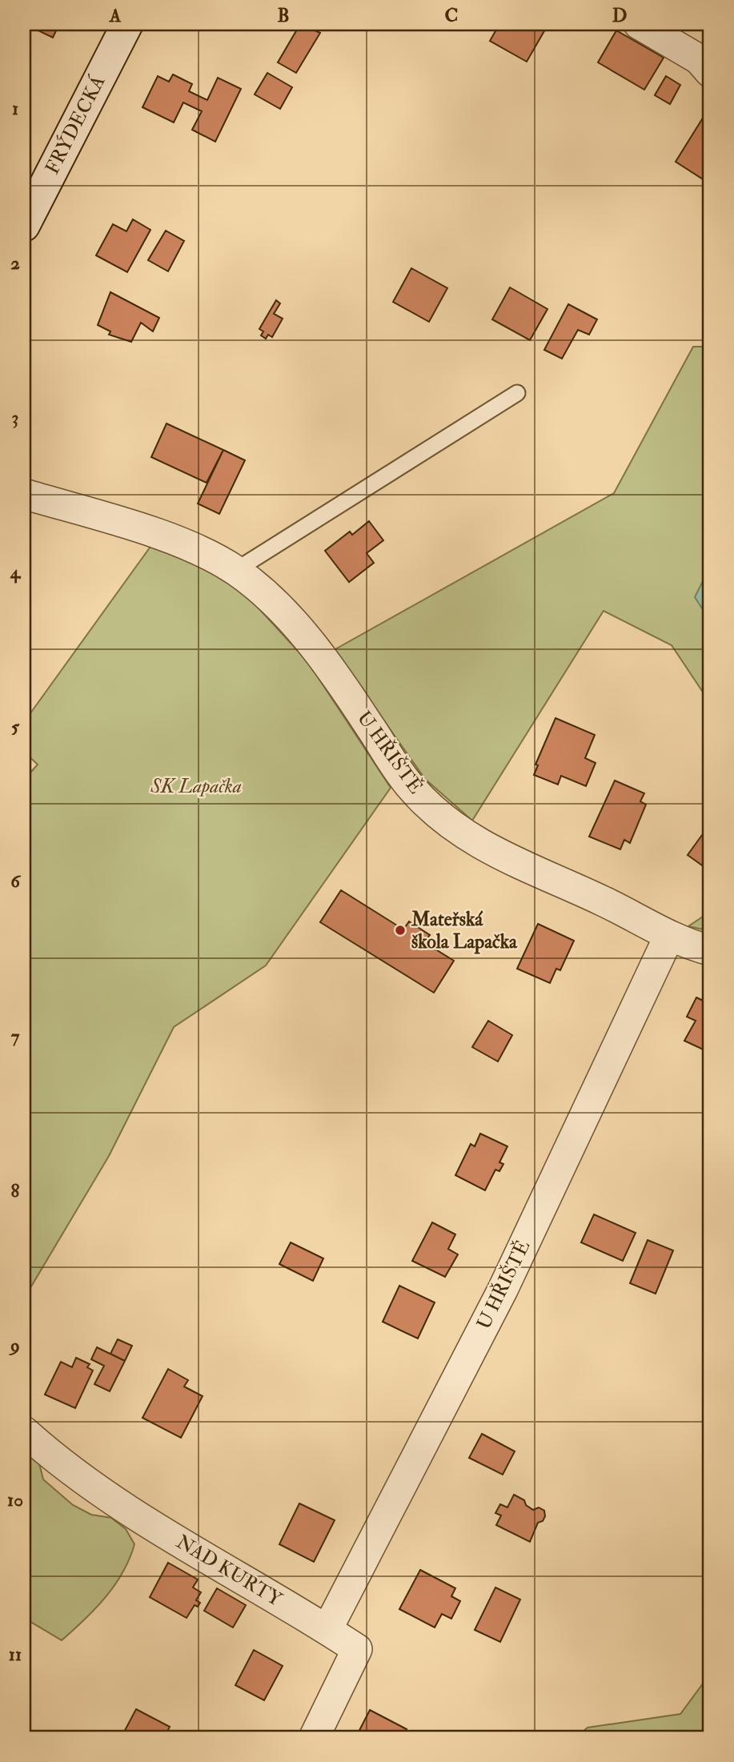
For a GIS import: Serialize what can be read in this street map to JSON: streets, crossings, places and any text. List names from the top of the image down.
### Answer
{
  "streets": {
    "main road": ["FRÝDECKÁ"],
    "street": ["U HŘIŠTĚ", "NAD KURTY"]
  },
  "crossings": [
    ["U HŘIŠTĚ", "NAD KURTY"]
  ],
  "parks": ["SK Lapačka"],
  "places": ["Mateřská škola Lapačka"],
  "grid": {
    "columns": [
      "A",
      "B",
      "C",
      "D"
    ],
    "rows": [
      "1",
      "2",
      "3",
      "4",
      "5",
      "6",
      "7",
      "8",
      "9",
      "10",
      "11"
    ]
  }
}
